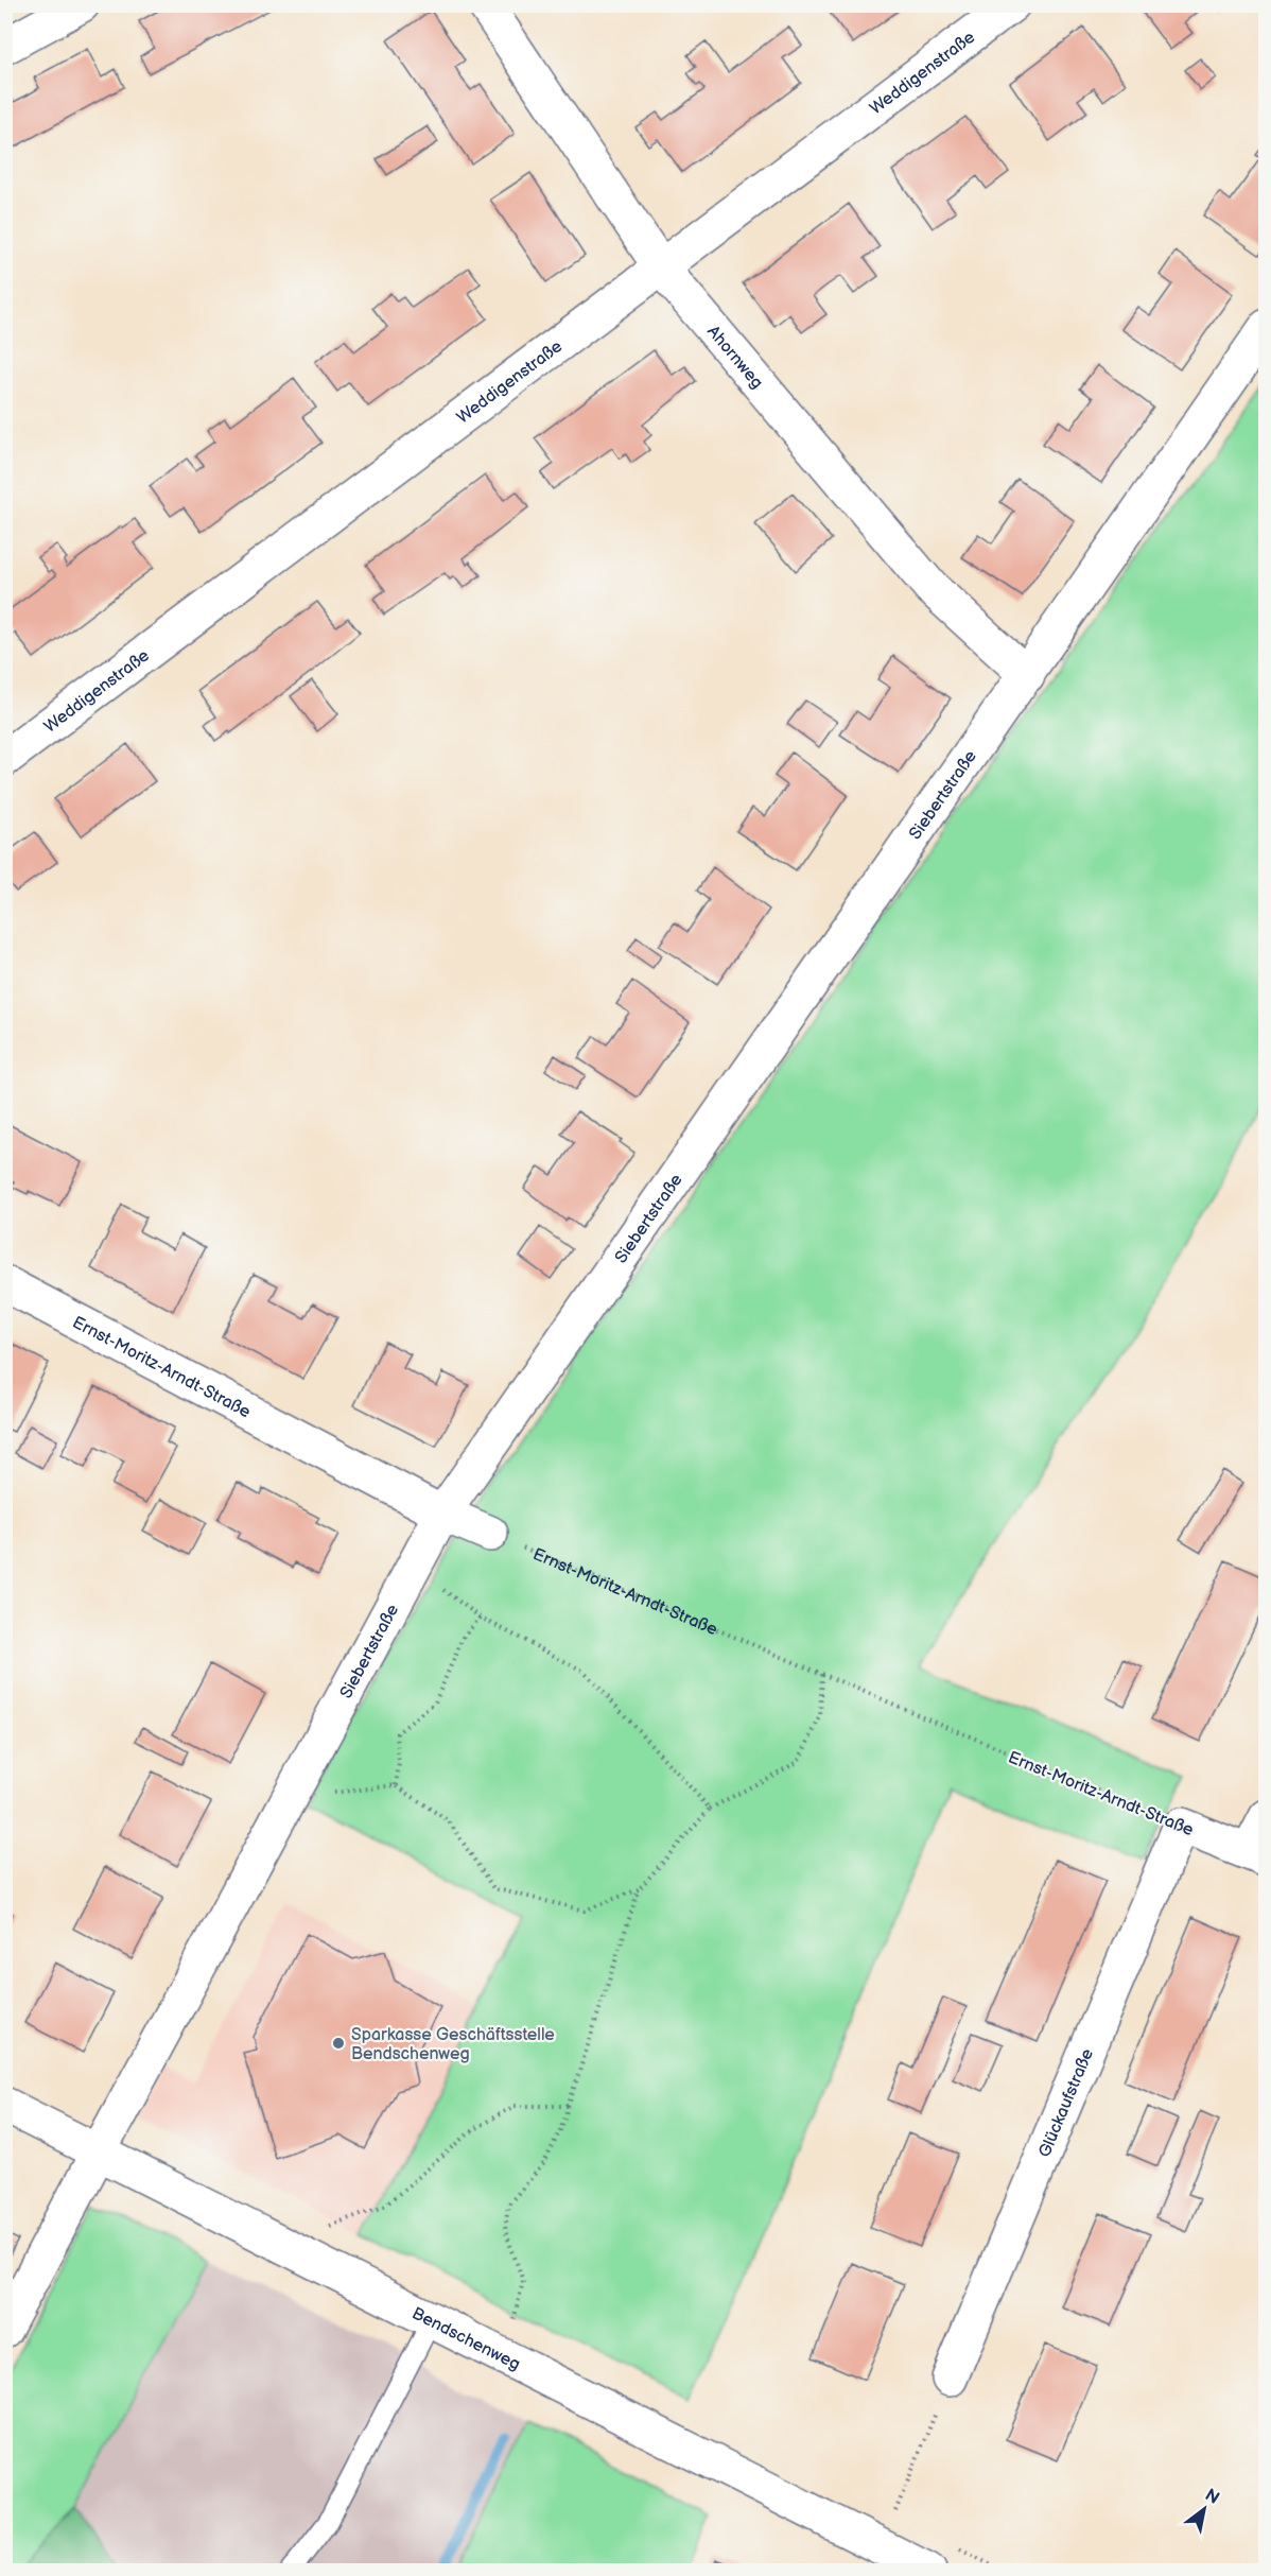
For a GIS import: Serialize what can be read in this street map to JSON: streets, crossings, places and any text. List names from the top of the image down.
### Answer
{
  "streets": {
    "street": [
      "Weddigenstraße",
      "Ahornweg",
      "Siebertstraße",
      "Ernst-Moritz-Arndt-Straße",
      "Glückaufstraße",
      "Bendschenweg"
    ]
  },
  "crossings": [
    ["Weddigenstraße", "Ahornweg"],
    ["Ahornweg", "Siebertstraße"],
    ["Siebertstraße", "Ernst-Moritz-Arndt-Straße"],
    ["Siebertstraße", "Bendschenweg"],
    ["Ernst-Moritz-Arndt-Straße", "Glückaufstraße"]
  ],
  "places": ["Sparkasse Geschäftsstelle Bendschenweg"],
  "north": "top right"
}
